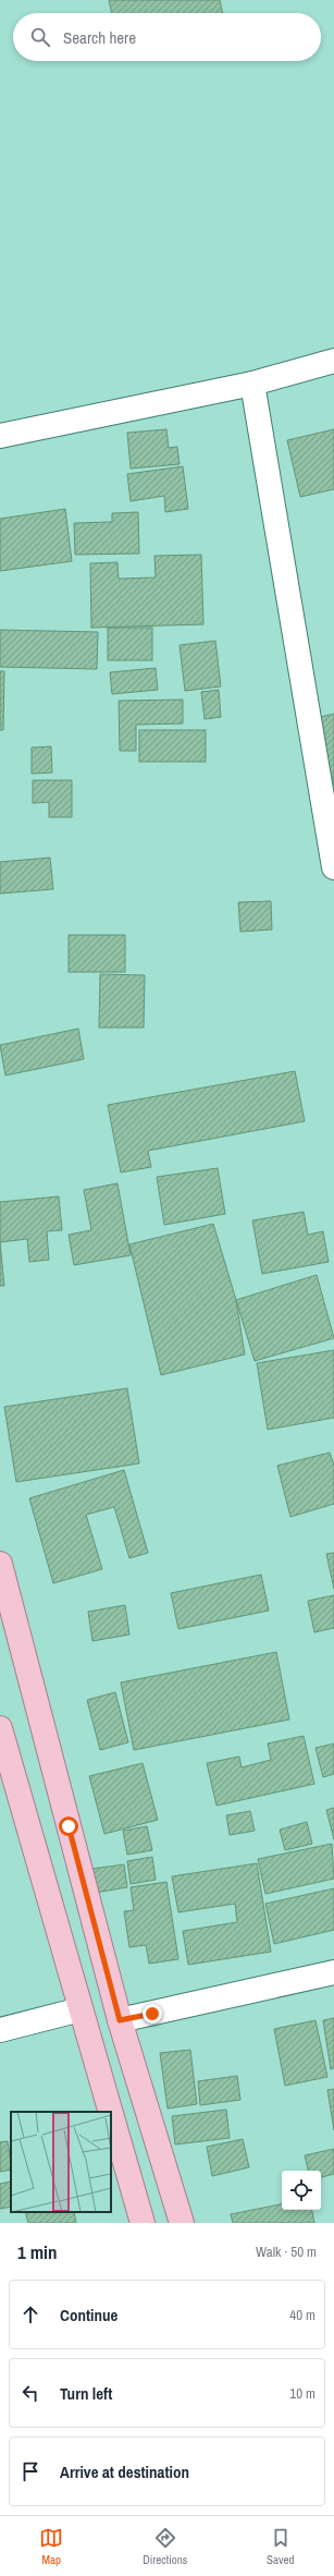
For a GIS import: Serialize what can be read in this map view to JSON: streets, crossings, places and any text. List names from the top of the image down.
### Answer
{
  "page": {
    "search": "Search here",
    "heading": ["1 min", "Walk · 50 m"],
    "list": [
      ["Continue", "40 m"],
      ["Turn left", "10 m"],
      "Arrive at destination"
    ],
    "nav": ["Map", "Directions", "Saved"]
  }
}
